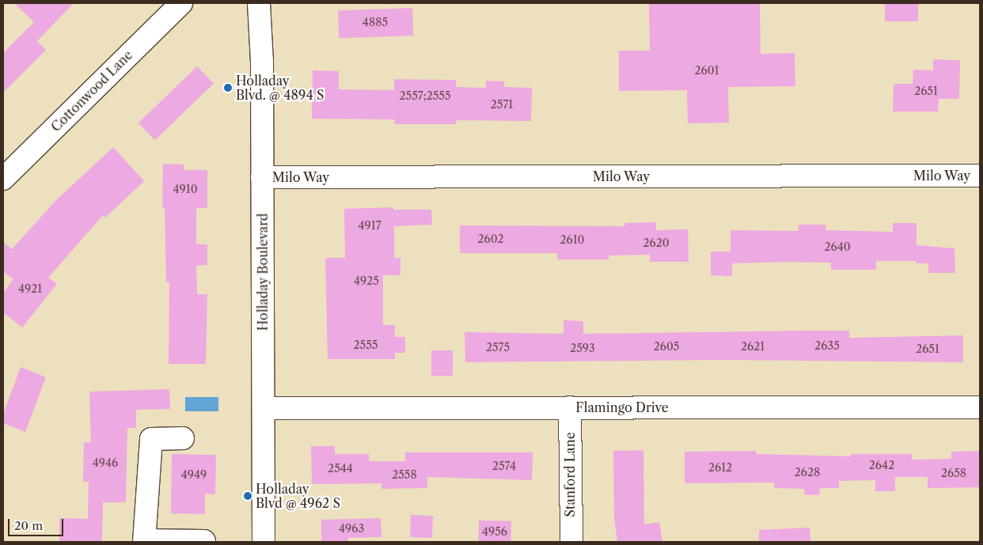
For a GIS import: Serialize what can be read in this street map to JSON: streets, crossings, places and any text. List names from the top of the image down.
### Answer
{
  "streets": {
    "street": [
      "Cottonwood Lane",
      "Milo Way",
      "Holladay Boulevard",
      "Flamingo Drive",
      "Stanford Lane"
    ]
  },
  "crossings": [
    ["Milo Way", "Holladay Boulevard"],
    ["Holladay Boulevard", "Flamingo Drive"],
    ["Flamingo Drive", "Stanford Lane"]
  ],
  "places": ["Holladay Blvd. @ 4894 S", "Holladay Blvd @ 4962 S"],
  "house_numbers": [
    "4885",
    "2601",
    "2651",
    "2557;2555",
    "2571",
    "4910",
    "4917",
    "2602",
    "2610",
    "2620",
    "2640",
    "4925",
    "4921",
    "2555",
    "2635",
    "2605",
    "2621",
    "2575",
    "2593",
    "2651",
    "4946",
    "2642",
    "2574",
    "2612",
    "2544",
    "2628",
    "2658",
    "4949",
    "2558",
    "4963",
    "4956"
  ],
  "scale_bar": "20 m"
}
